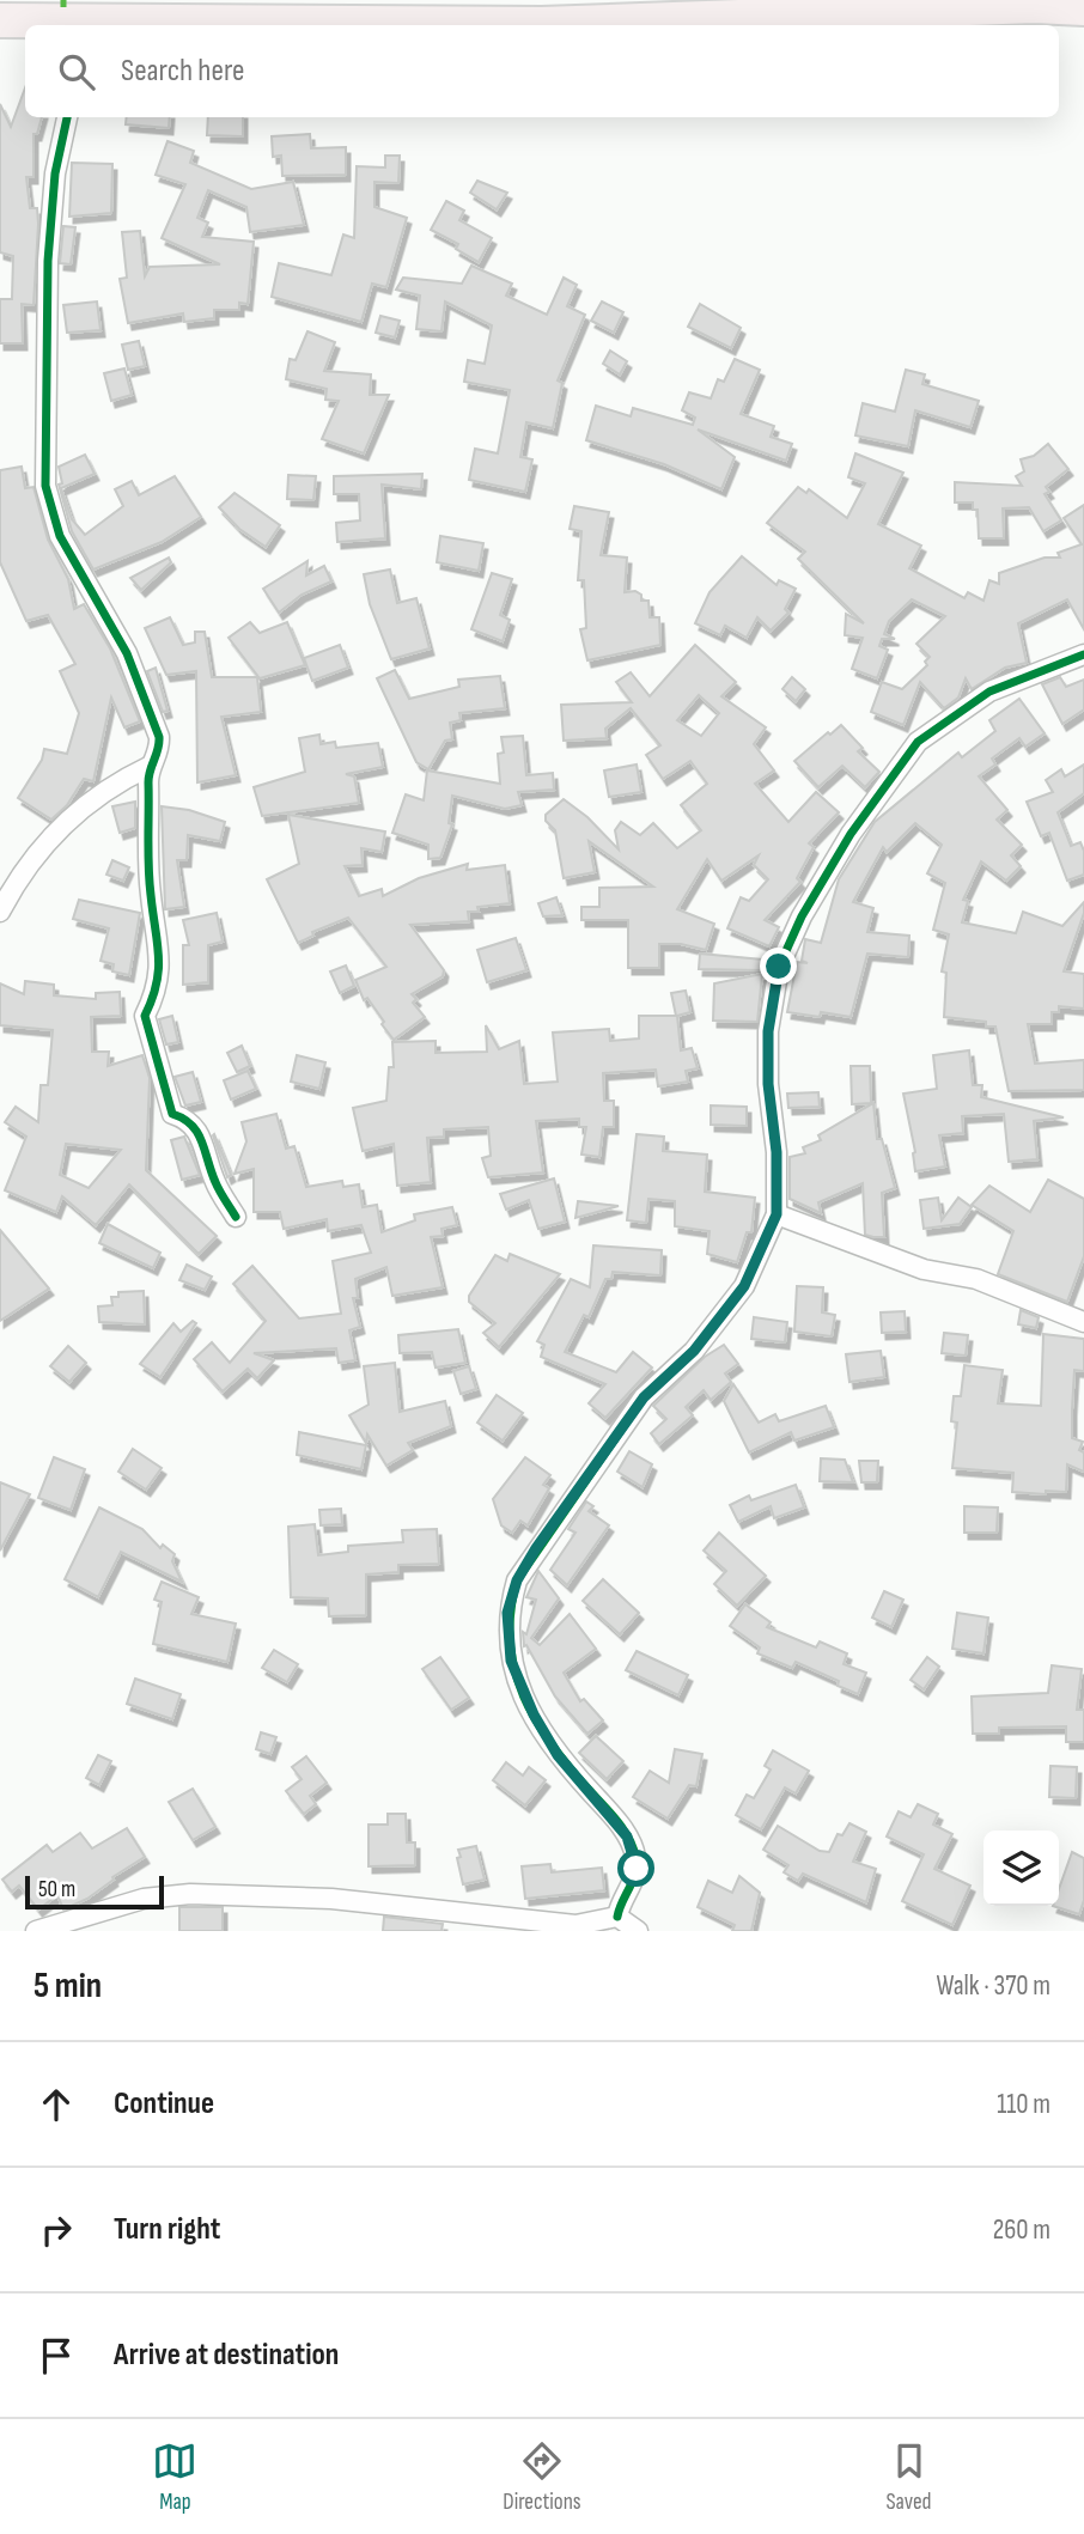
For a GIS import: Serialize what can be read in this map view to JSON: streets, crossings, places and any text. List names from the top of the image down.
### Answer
{
  "scale_bar": "50 m",
  "page": {
    "search": "Search here",
    "scale": "50 m",
    "heading": ["5 min", "Walk · 370 m"],
    "list": [
      ["Continue", "110 m"],
      ["Turn right", "260 m"],
      "Arrive at destination"
    ],
    "nav": ["Map", "Directions", "Saved"]
  }
}
